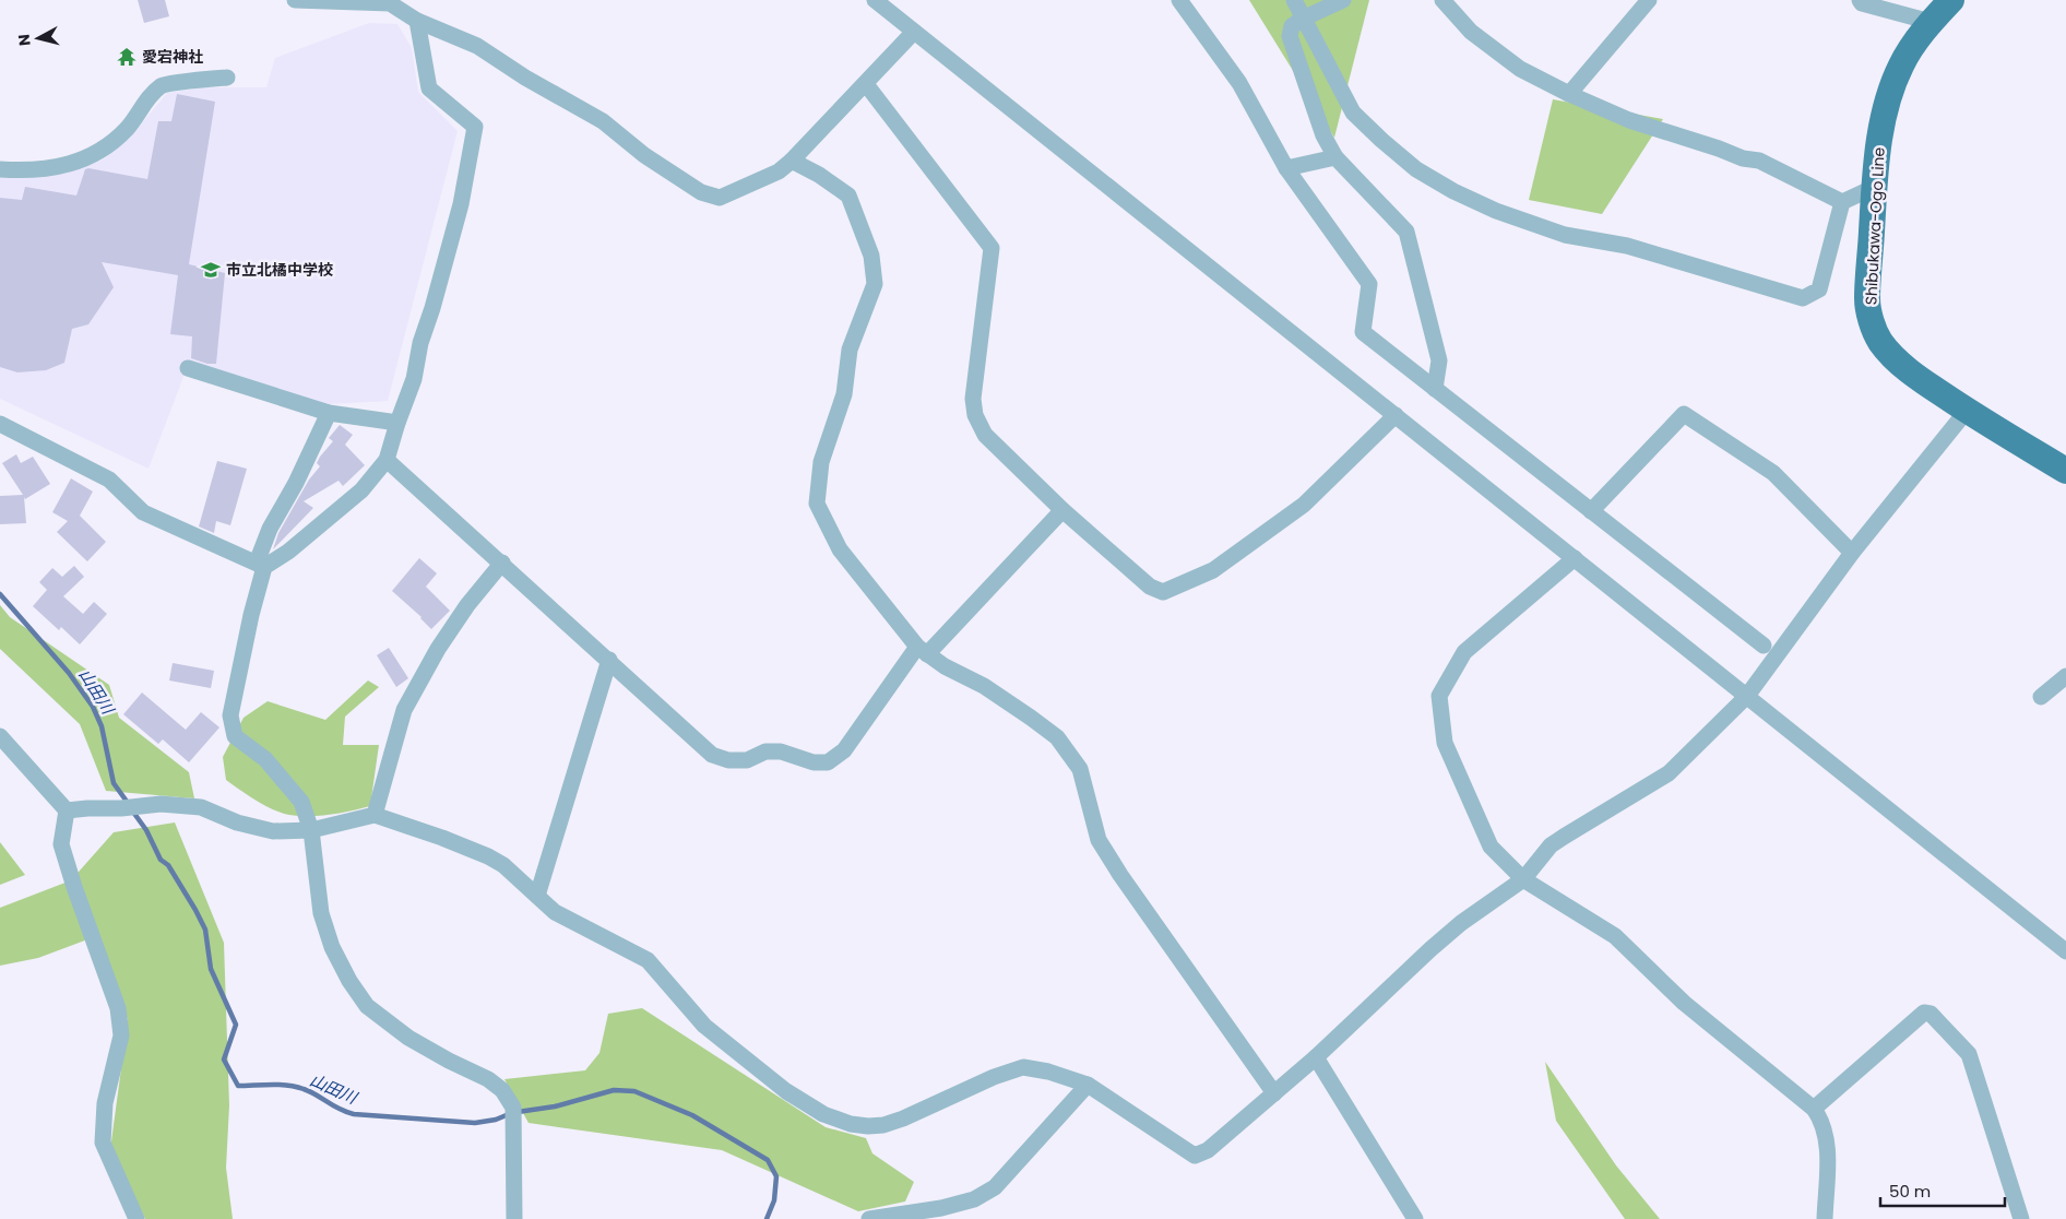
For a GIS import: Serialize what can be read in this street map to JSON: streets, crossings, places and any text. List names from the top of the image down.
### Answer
{
  "streets": {
    "main road": ["Shibukawa-Ogo Line"]
  },
  "water": ["山田川"],
  "places": {
    "temple": ["愛宕神社"],
    "school or university": ["市立北橘中学校"]
  },
  "scale_bar": "50 m",
  "north": "left"
}
